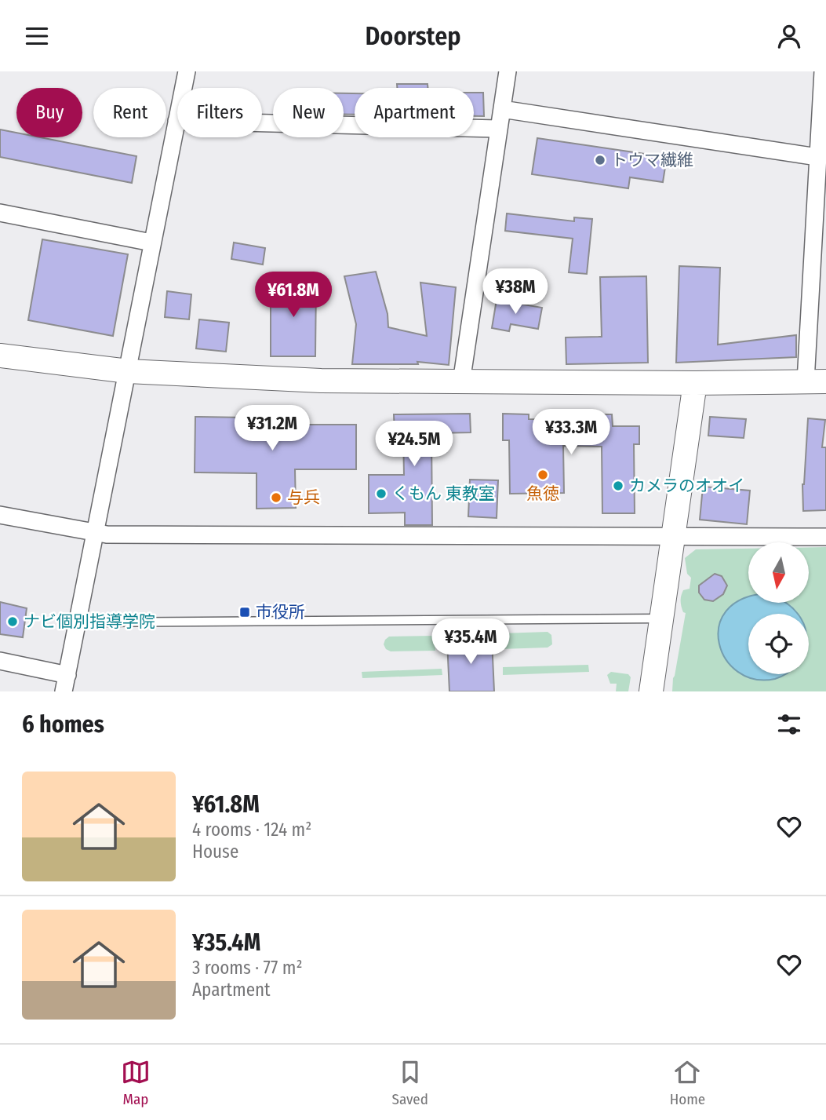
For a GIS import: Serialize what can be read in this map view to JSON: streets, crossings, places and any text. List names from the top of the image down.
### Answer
{
  "places": {
    "other": [
      "トウマ繊維",
      "魚徳",
      "カメラのオオイ",
      "くもん 東教室",
      "与兵",
      "ナビ個別指導学院"
    ],
    "transit": ["市役所"]
  },
  "north": "bottom",
  "page": {
    "header": "Doorstep",
    "chip": [
      "Buy",
      "Rent",
      "Filters",
      "New",
      "Apartment"
    ],
    "price": [
      "¥38M",
      "¥61.8M",
      "¥31.2M",
      "¥33.3M",
      "¥24.5M",
      "¥35.4M"
    ],
    "heading": "6 homes",
    "list": [
      {
        "name": "¥61.8M",
        "note": "4 rooms · 124 m² · House"
      },
      {
        "name": "¥35.4M",
        "note": "3 rooms · 77 m² · Apartment"
      }
    ],
    "tabs": ["Map", "Saved", "Home"]
  }
}
